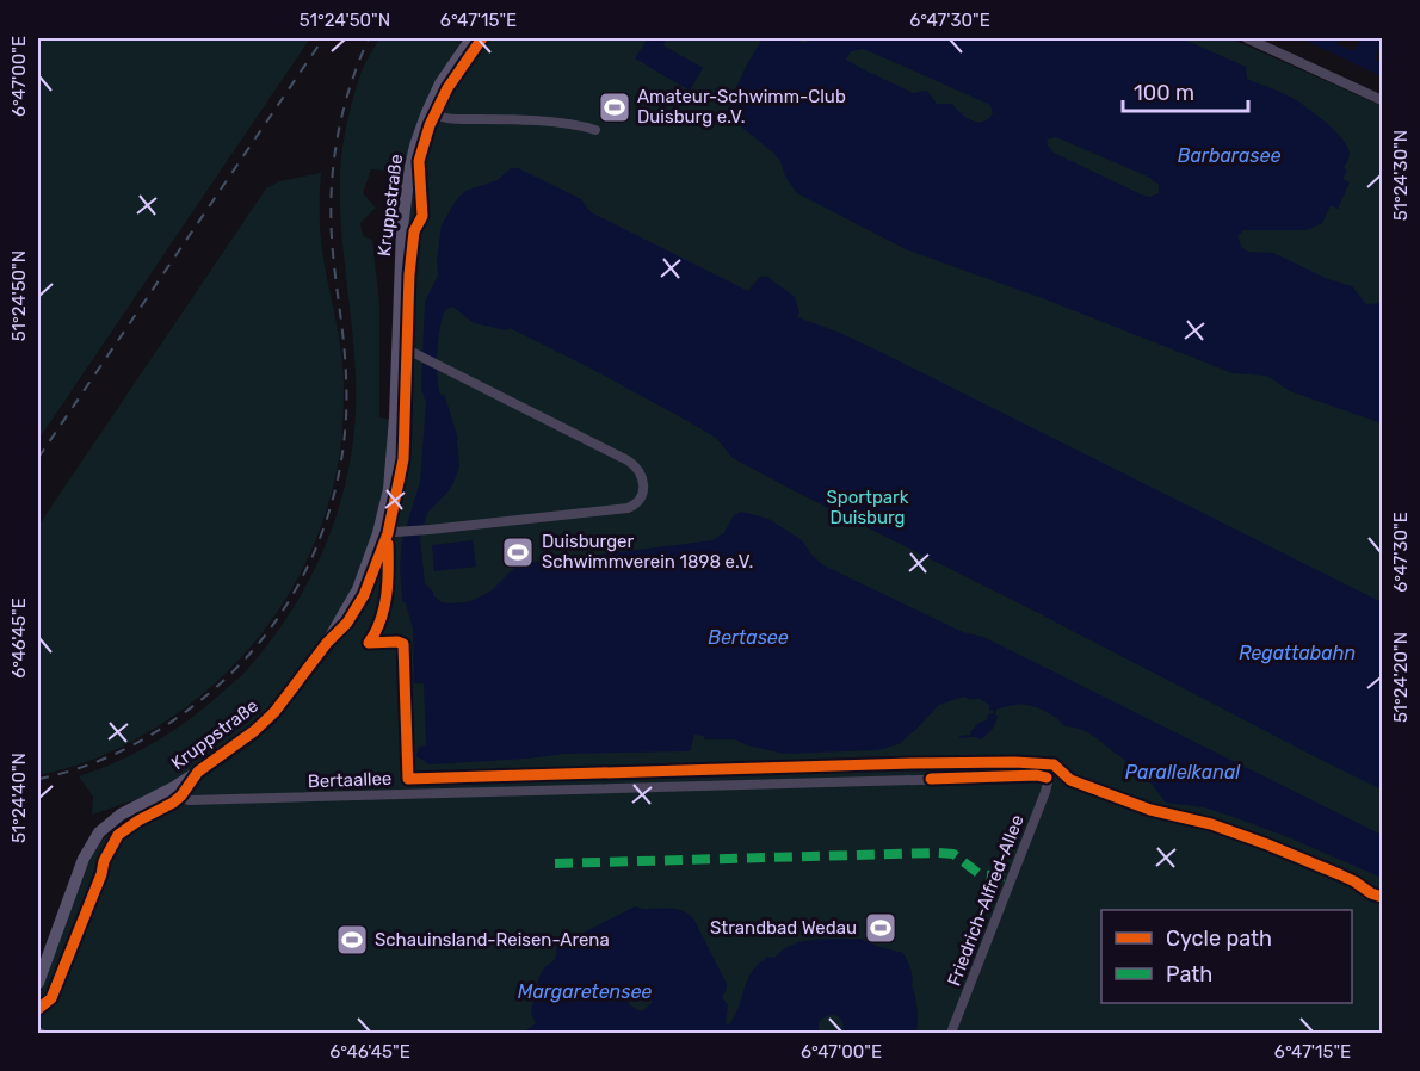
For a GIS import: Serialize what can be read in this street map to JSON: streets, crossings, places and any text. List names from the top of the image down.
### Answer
{
  "streets": {
    "street": ["Kruppstraße", "Bertaallee", "Friedrich-Alfred-Allee"]
  },
  "crossings": [
    ["Kruppstraße", "Bertaallee"],
    ["Bertaallee", "Friedrich-Alfred-Allee"]
  ],
  "water": [
    "Barbarasee",
    "Bertasee",
    "Regattabahn",
    "Parallelkanal",
    "Margaretensee"
  ],
  "parks": ["Sportpark Duisburg"],
  "places": {
    "sports": [
      "Amateur-Schwimm-Club Duisburg e.V.",
      "Duisburger Schwimmverein 1898 e.V.",
      "Strandbad Wedau",
      "Schauinsland-Reisen-Arena"
    ]
  },
  "legend": ["Cycle path", "Path"],
  "scale_bar": "100 m",
  "coordinates": [
    "51°24'50\"N",
    "6°47'15\"E",
    "6°47'30\"E",
    "6°47'00\"E",
    "51°24'30\"N",
    "6°46'45\"E",
    "51°24'20\"N",
    "51°24'40\"N"
  ]
}
